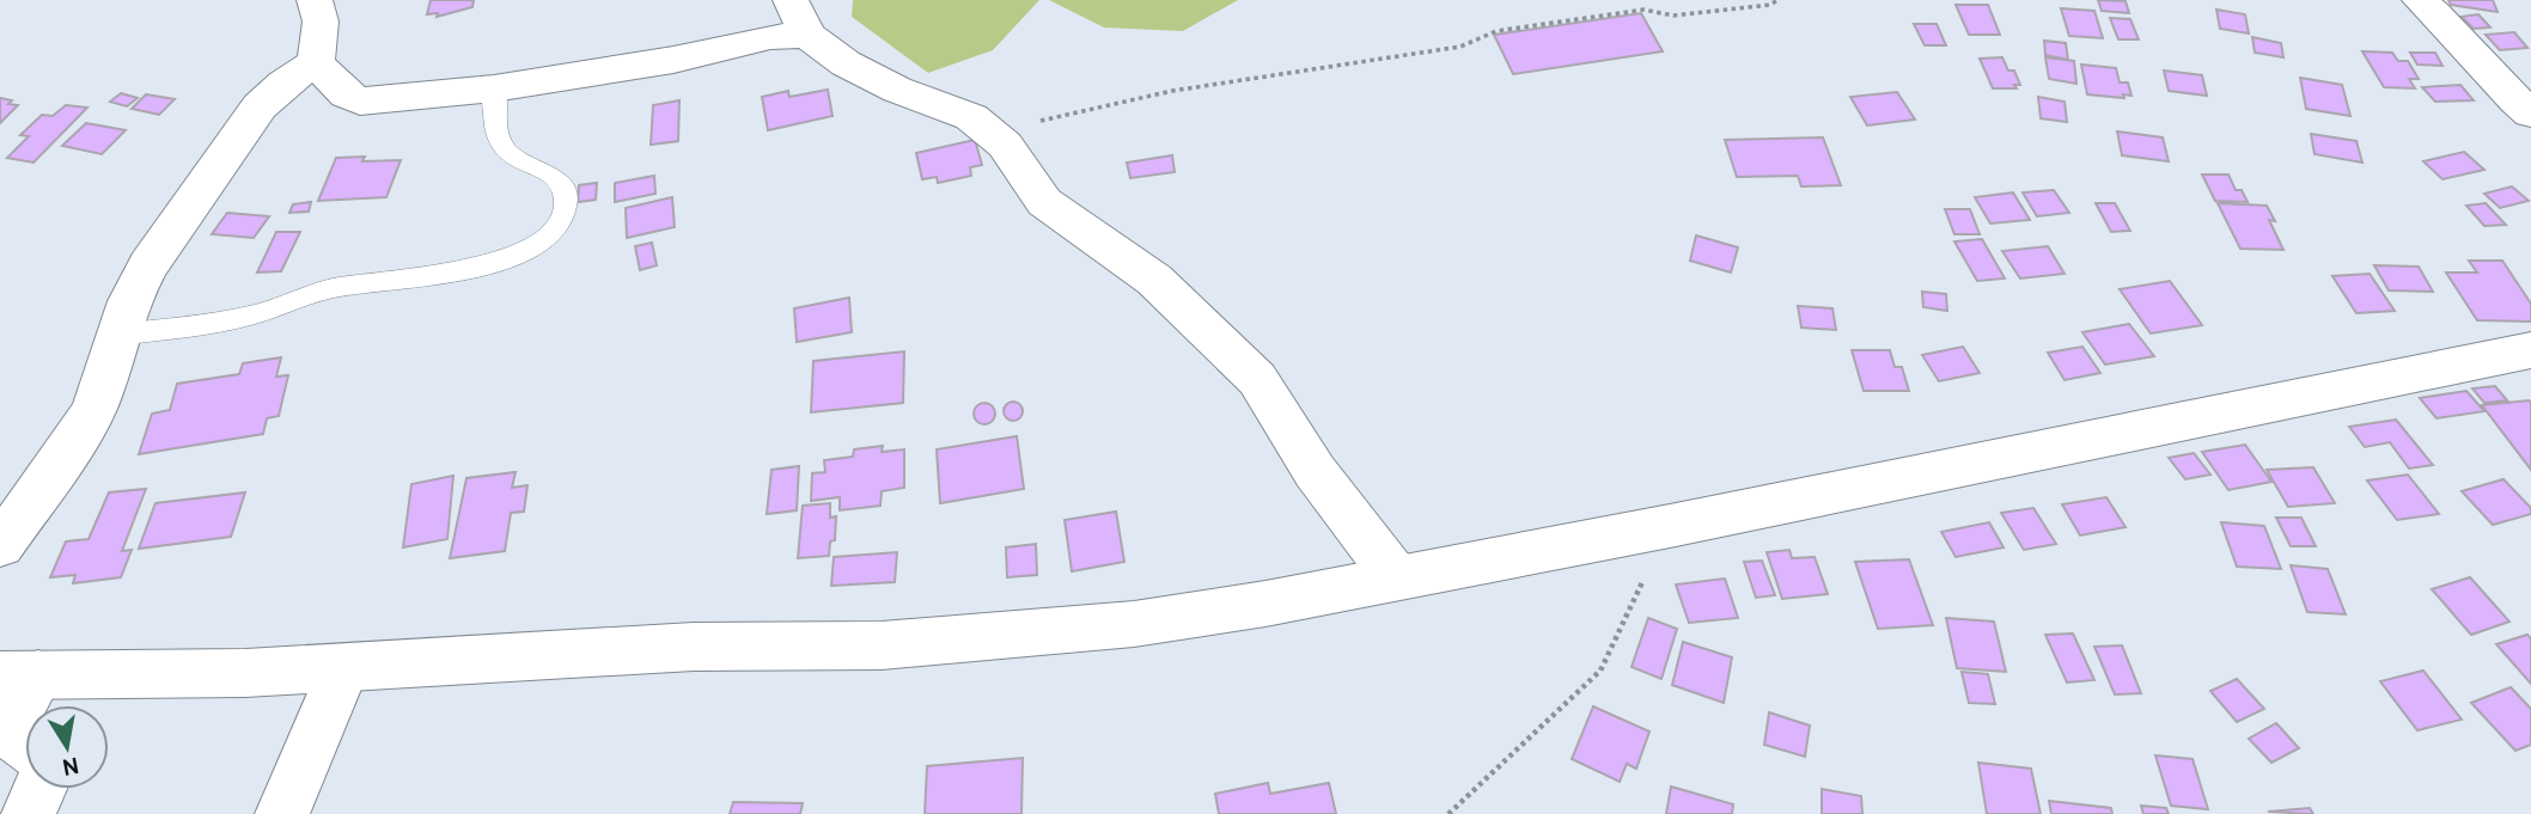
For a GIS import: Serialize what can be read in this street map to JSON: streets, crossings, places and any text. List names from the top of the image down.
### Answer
{
  "north": "bottom"
}
